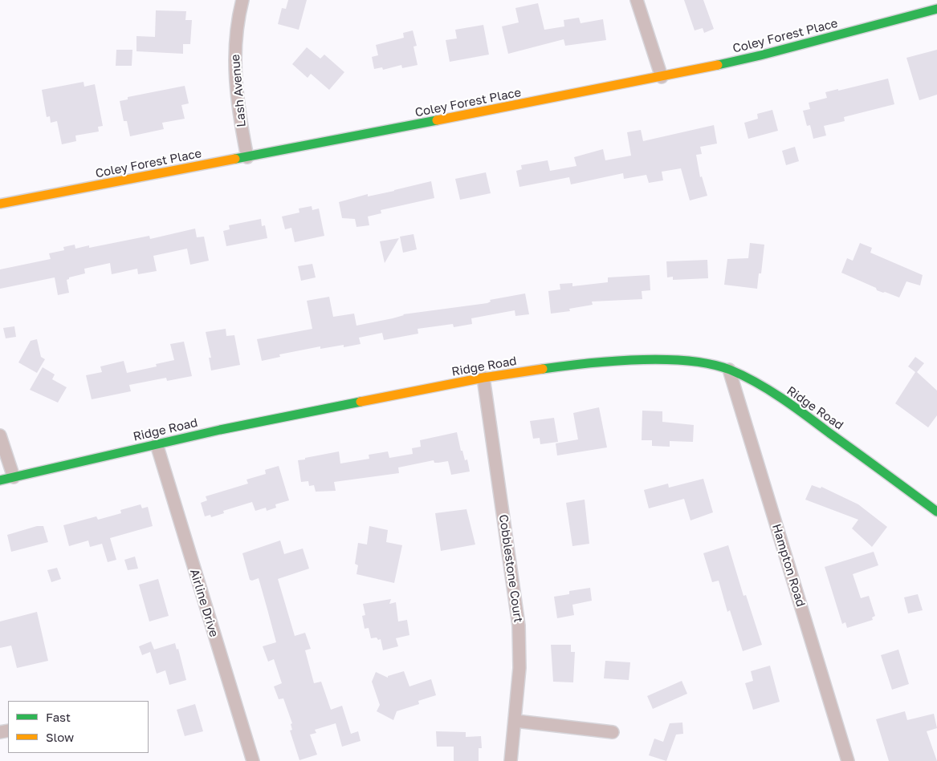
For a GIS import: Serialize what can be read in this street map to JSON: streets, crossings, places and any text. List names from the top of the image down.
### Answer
{
  "streets": {
    "street": [
      "Coley Forest Place",
      "Lash Avenue",
      "Ridge Road",
      "Hampton Road",
      "Cobblestone Court",
      "Airline Drive"
    ]
  },
  "crossings": [
    ["Coley Forest Place", "Lash Avenue"],
    ["Ridge Road", "Hampton Road"],
    ["Ridge Road", "Cobblestone Court"],
    ["Ridge Road", "Airline Drive"]
  ],
  "legend": ["Fast", "Slow"]
}
